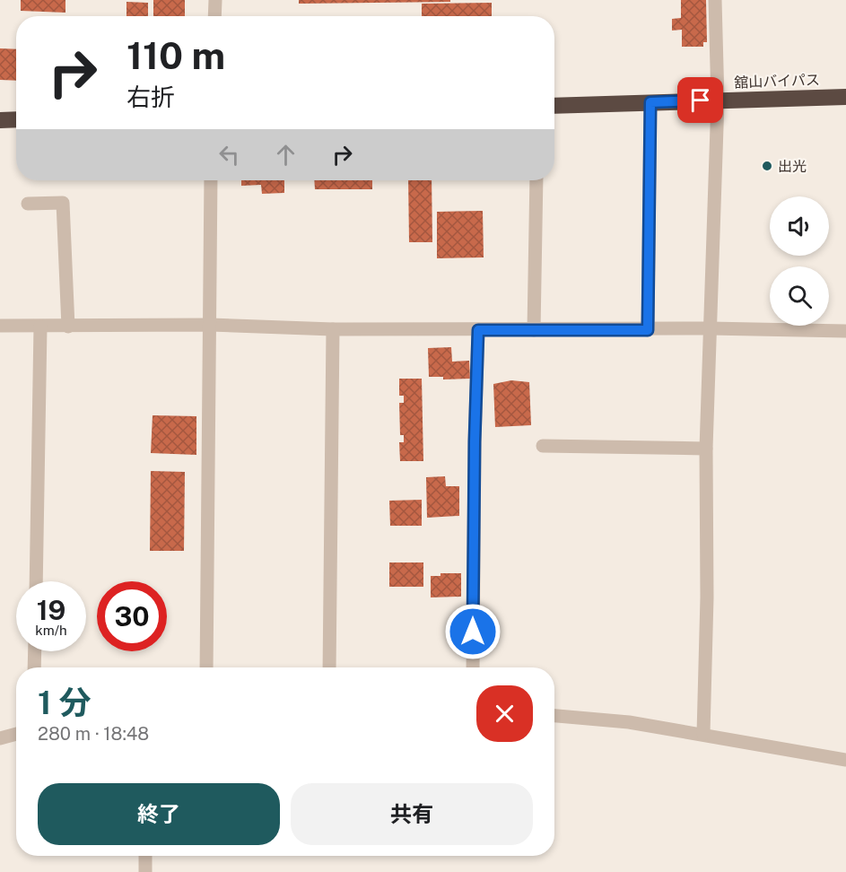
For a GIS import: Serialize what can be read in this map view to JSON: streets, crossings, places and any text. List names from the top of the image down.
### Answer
{
  "streets": {
    "highway": ["舘山バイパス"]
  },
  "places": ["出光"],
  "page": {
    "turn": ["110 m", "右折"],
    "speed": "19 km/h",
    "limit": "30",
    "heading": ["1 分", "280 m · 18:48"],
    "buttons": ["終了", "共有"]
  }
}
